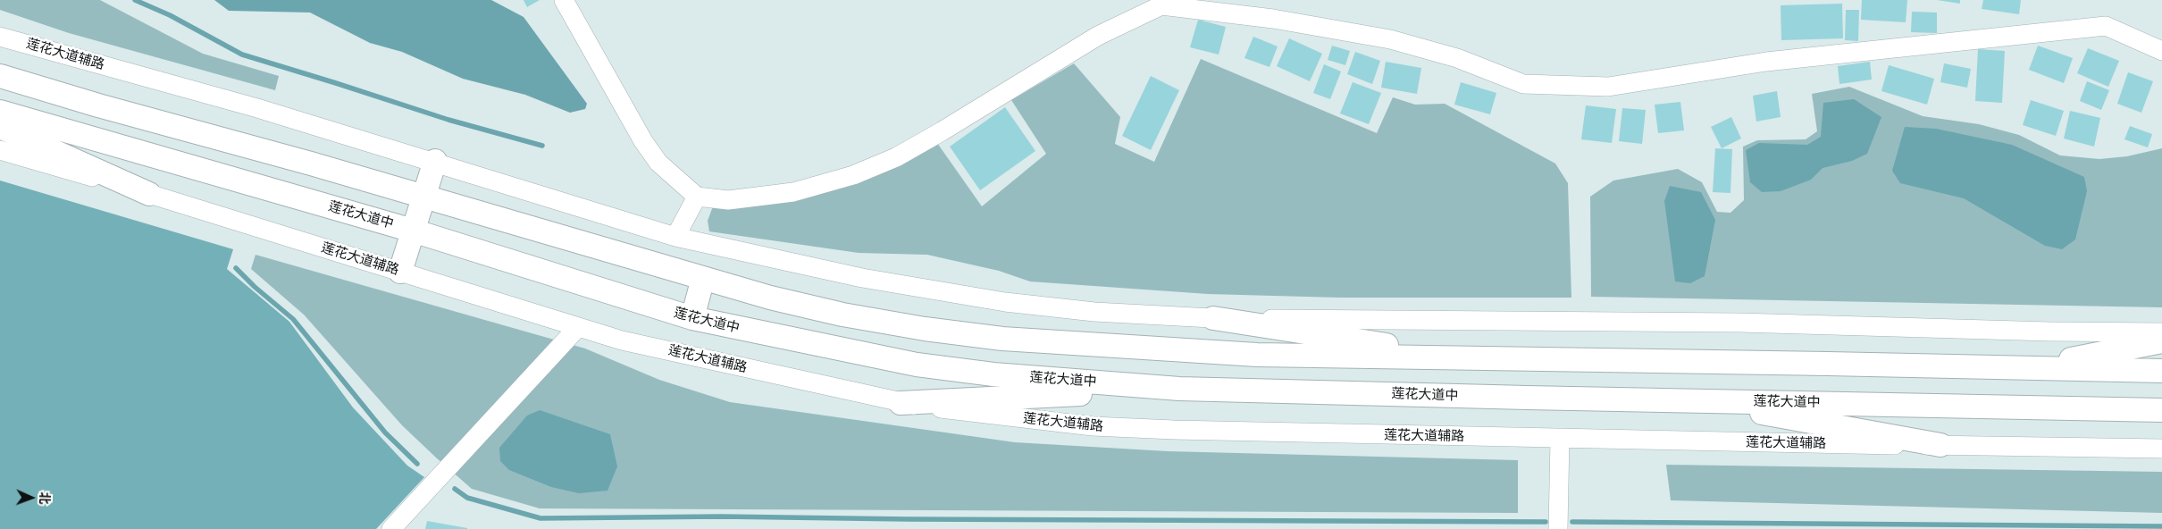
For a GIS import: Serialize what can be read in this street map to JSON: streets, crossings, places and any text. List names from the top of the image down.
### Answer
{
  "streets": {
    "main road": ["莲花大道中"],
    "street": ["莲花大道辅路"]
  },
  "north": "right"
}
